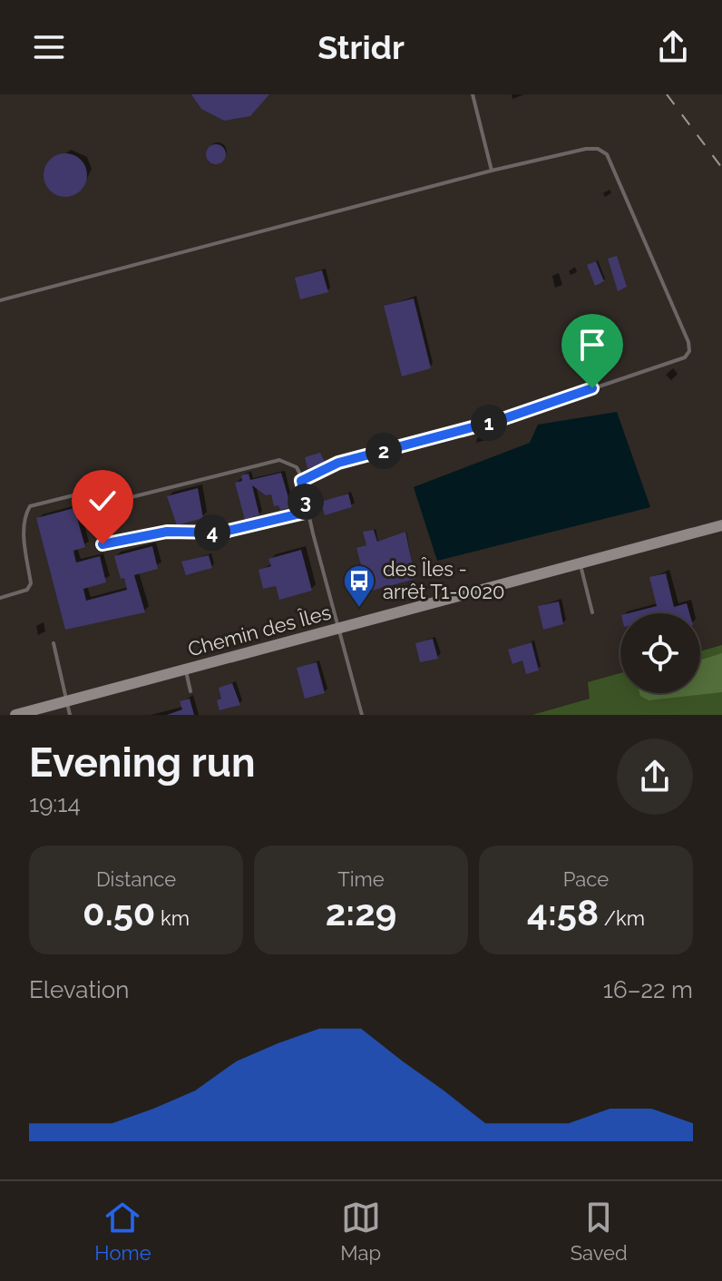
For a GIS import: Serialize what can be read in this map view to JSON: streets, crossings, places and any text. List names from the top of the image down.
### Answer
{
  "streets": {
    "main road": ["Chemin des Îles"]
  },
  "places": {
    "bus stop": ["des Îles - arrêt T1-0020"]
  },
  "page": {
    "header": "Stridr",
    "pins": [
      "1",
      "2",
      "3",
      "4"
    ],
    "heading": ["Evening run", "19:14"],
    "stats": [
      ["Distance", "0.50 km"],
      ["Time", "2:29"],
      ["Pace", "4:58 /km"]
    ],
    "chart": ["Elevation", "16–22 m"],
    "tabs": ["Home", "Map", "Saved"]
  }
}
